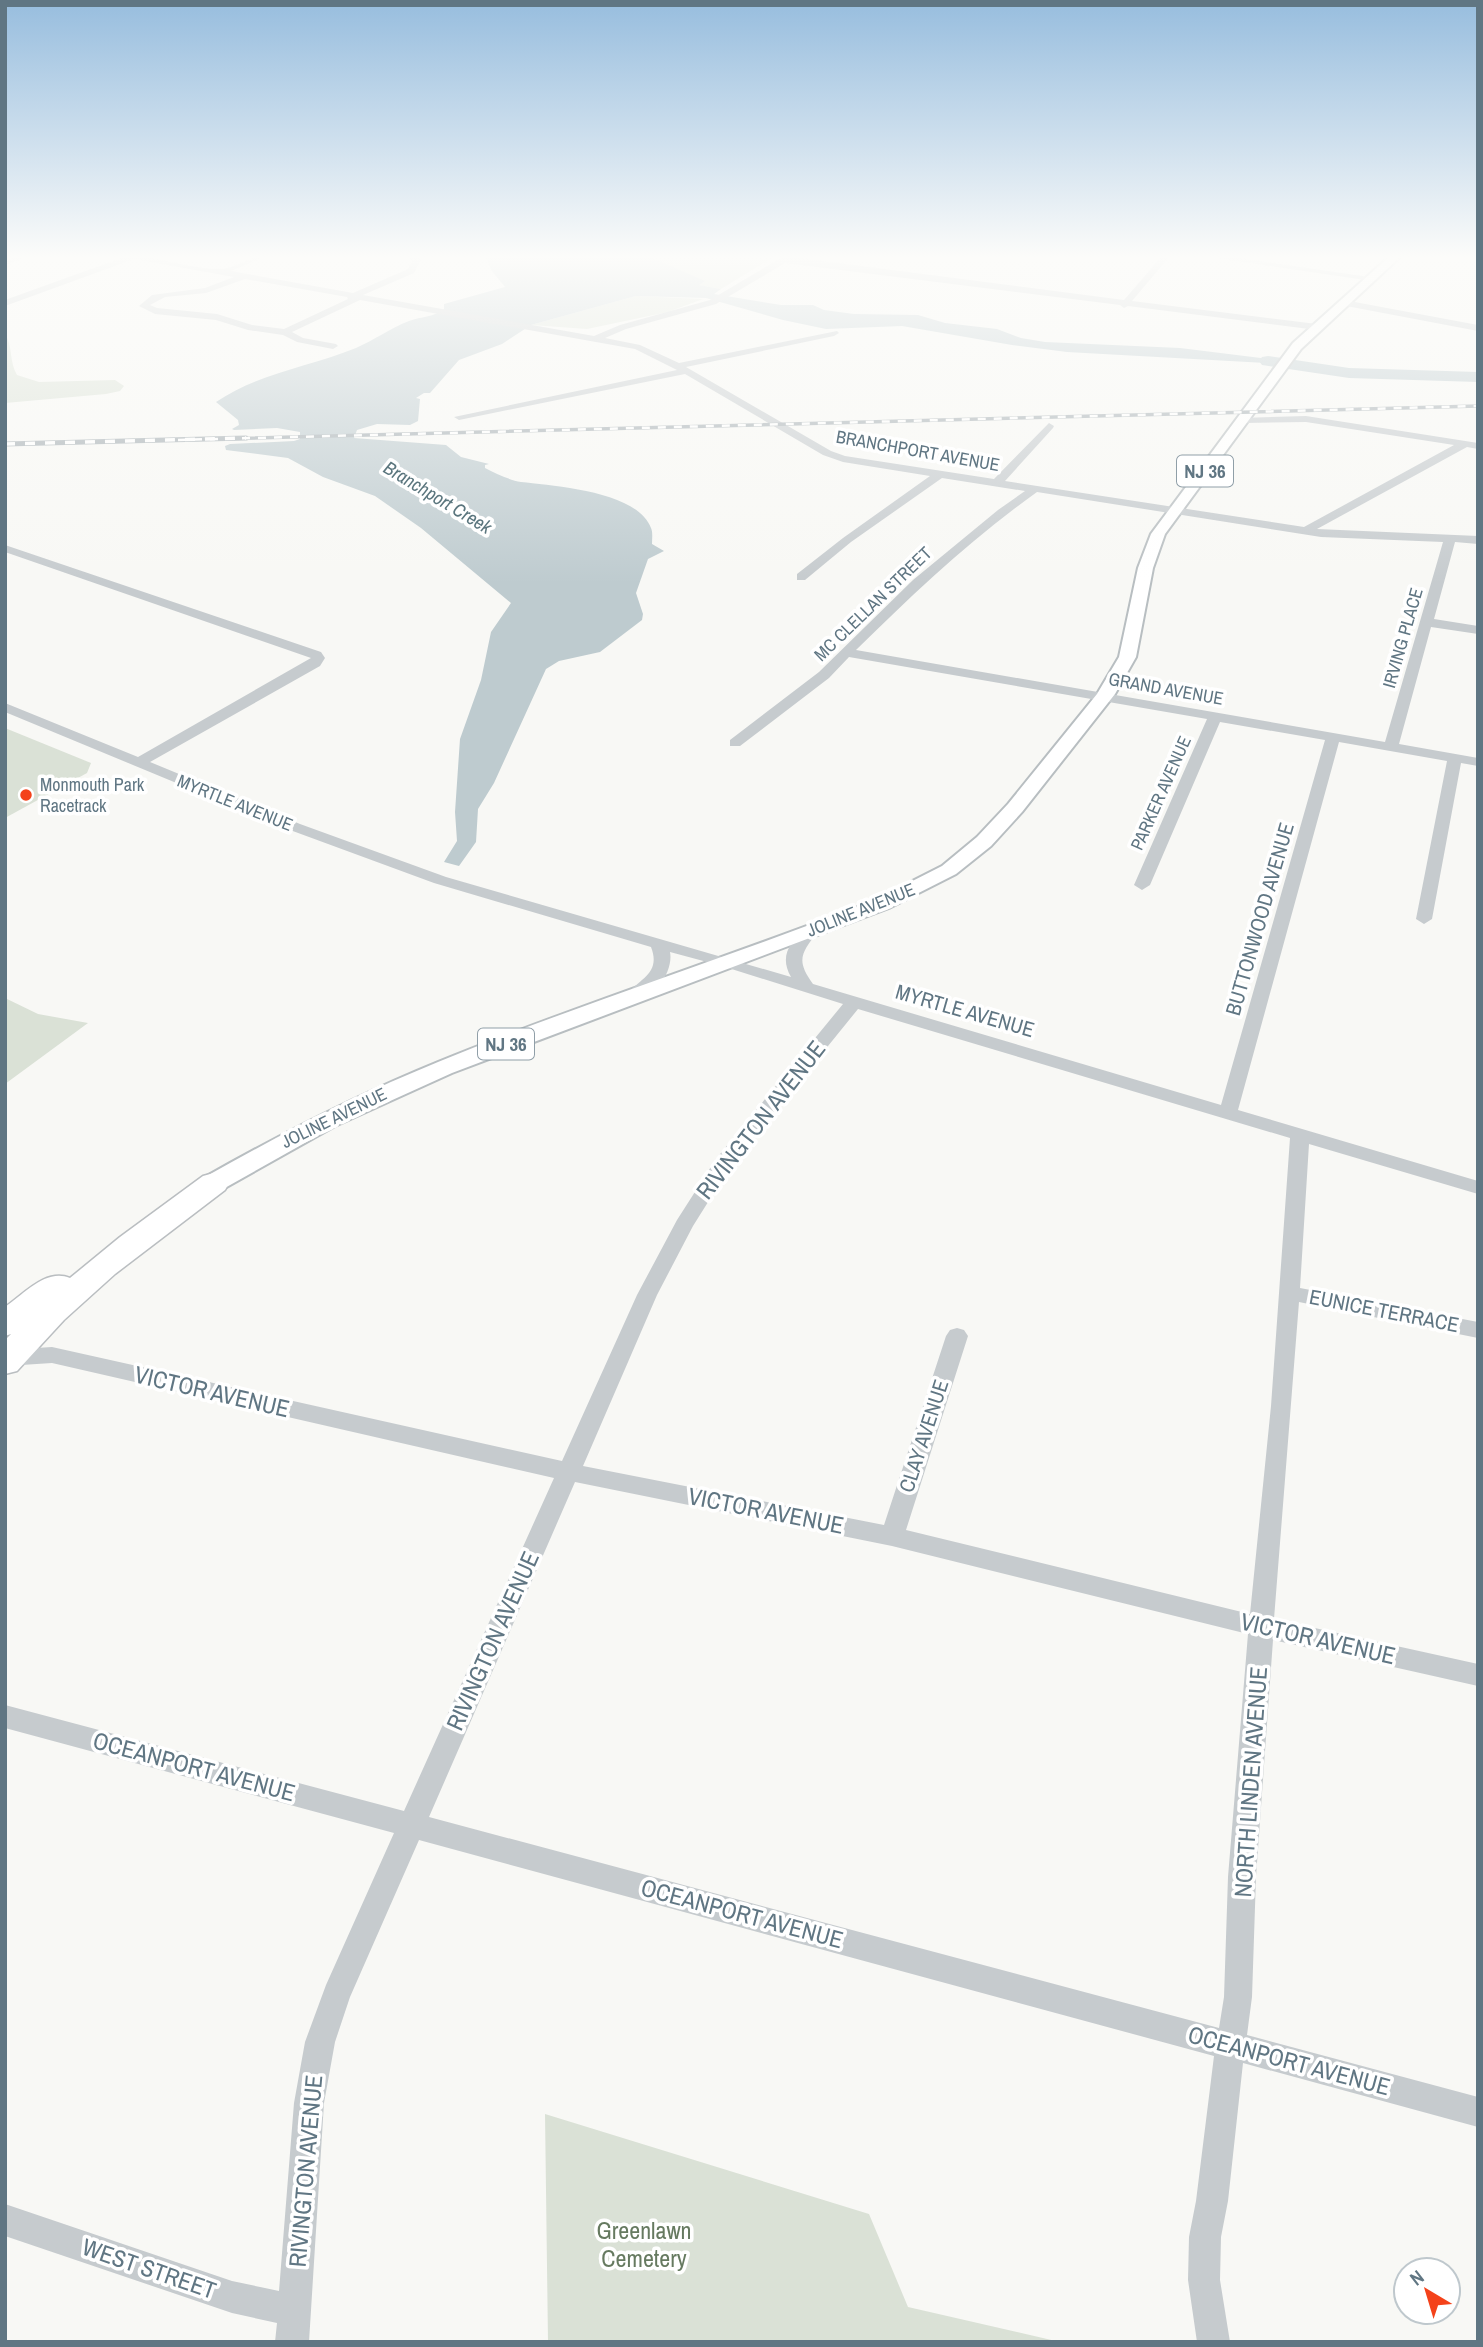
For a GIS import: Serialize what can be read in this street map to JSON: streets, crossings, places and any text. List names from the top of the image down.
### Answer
{
  "streets": {
    "highway": ["NJ 36"],
    "main road": ["JOLINE AVENUE"],
    "street": [
      "BRANCHPORT AVENUE",
      "MC CLELLAN STREET",
      "IRVING PLACE",
      "GRAND AVENUE",
      "PARKER AVENUE",
      "MYRTLE AVENUE",
      "BUTTONWOOD AVENUE",
      "RIVINGTON AVENUE",
      "EUNICE TERRACE",
      "VICTOR AVENUE",
      "CLAY AVENUE",
      "OCEANPORT AVENUE",
      "NORTH LINDEN AVENUE",
      "WEST STREET"
    ]
  },
  "crossings": [
    ["BRANCHPORT AVENUE", "MC CLELLAN STREET"],
    ["BRANCHPORT AVENUE", "IRVING PLACE"],
    ["BRANCHPORT AVENUE", "JOLINE AVENUE"],
    ["NJ 36", "JOLINE AVENUE"],
    ["NJ 36", "VICTOR AVENUE"],
    ["MC CLELLAN STREET", "GRAND AVENUE"],
    ["IRVING PLACE", "GRAND AVENUE"],
    ["GRAND AVENUE", "PARKER AVENUE"],
    ["GRAND AVENUE", "JOLINE AVENUE"],
    ["GRAND AVENUE", "BUTTONWOOD AVENUE"],
    ["MYRTLE AVENUE", "JOLINE AVENUE"],
    ["MYRTLE AVENUE", "BUTTONWOOD AVENUE"],
    ["MYRTLE AVENUE", "RIVINGTON AVENUE"],
    ["MYRTLE AVENUE", "NORTH LINDEN AVENUE"],
    ["RIVINGTON AVENUE", "VICTOR AVENUE"],
    ["RIVINGTON AVENUE", "OCEANPORT AVENUE"],
    ["RIVINGTON AVENUE", "WEST STREET"],
    ["EUNICE TERRACE", "NORTH LINDEN AVENUE"],
    ["VICTOR AVENUE", "CLAY AVENUE"],
    ["VICTOR AVENUE", "NORTH LINDEN AVENUE"],
    ["OCEANPORT AVENUE", "NORTH LINDEN AVENUE"]
  ],
  "water": ["Branchport Creek"],
  "parks": ["Greenlawn Cemetery"],
  "places": ["Monmouth Park Racetrack"],
  "north": "top left"
}
